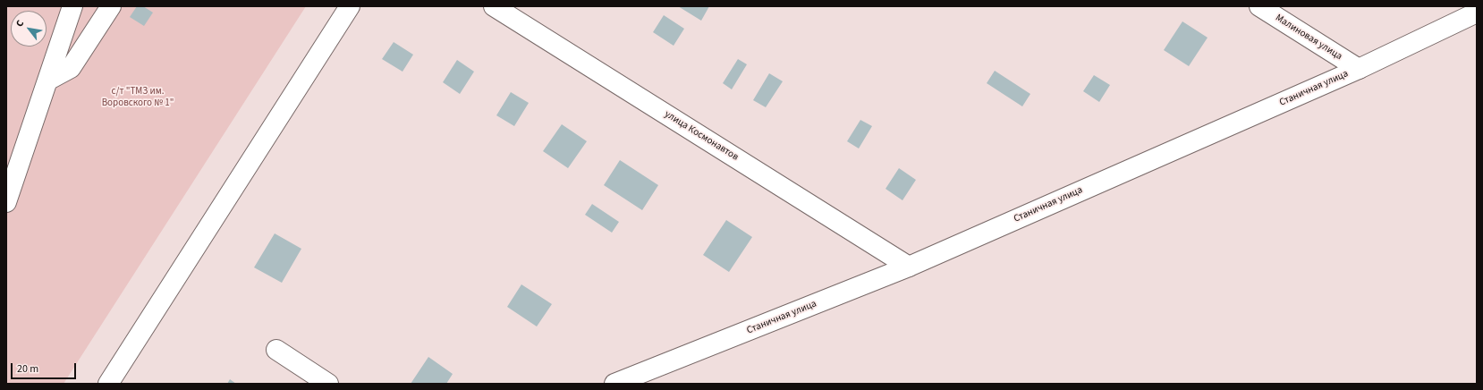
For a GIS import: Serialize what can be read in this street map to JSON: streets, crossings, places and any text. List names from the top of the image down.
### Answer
{
  "streets": {
    "street": ["Малиновая улица", "Станичная улица", "улица Космонавтов"]
  },
  "crossings": [
    ["Малиновая улица", "Станичная улица"],
    ["Станичная улица", "улица Космонавтов"]
  ],
  "parks": ["с/т \"ТМЗ им. Воровского № 1\""],
  "scale_bar": "20 m",
  "north": "top left"
}
